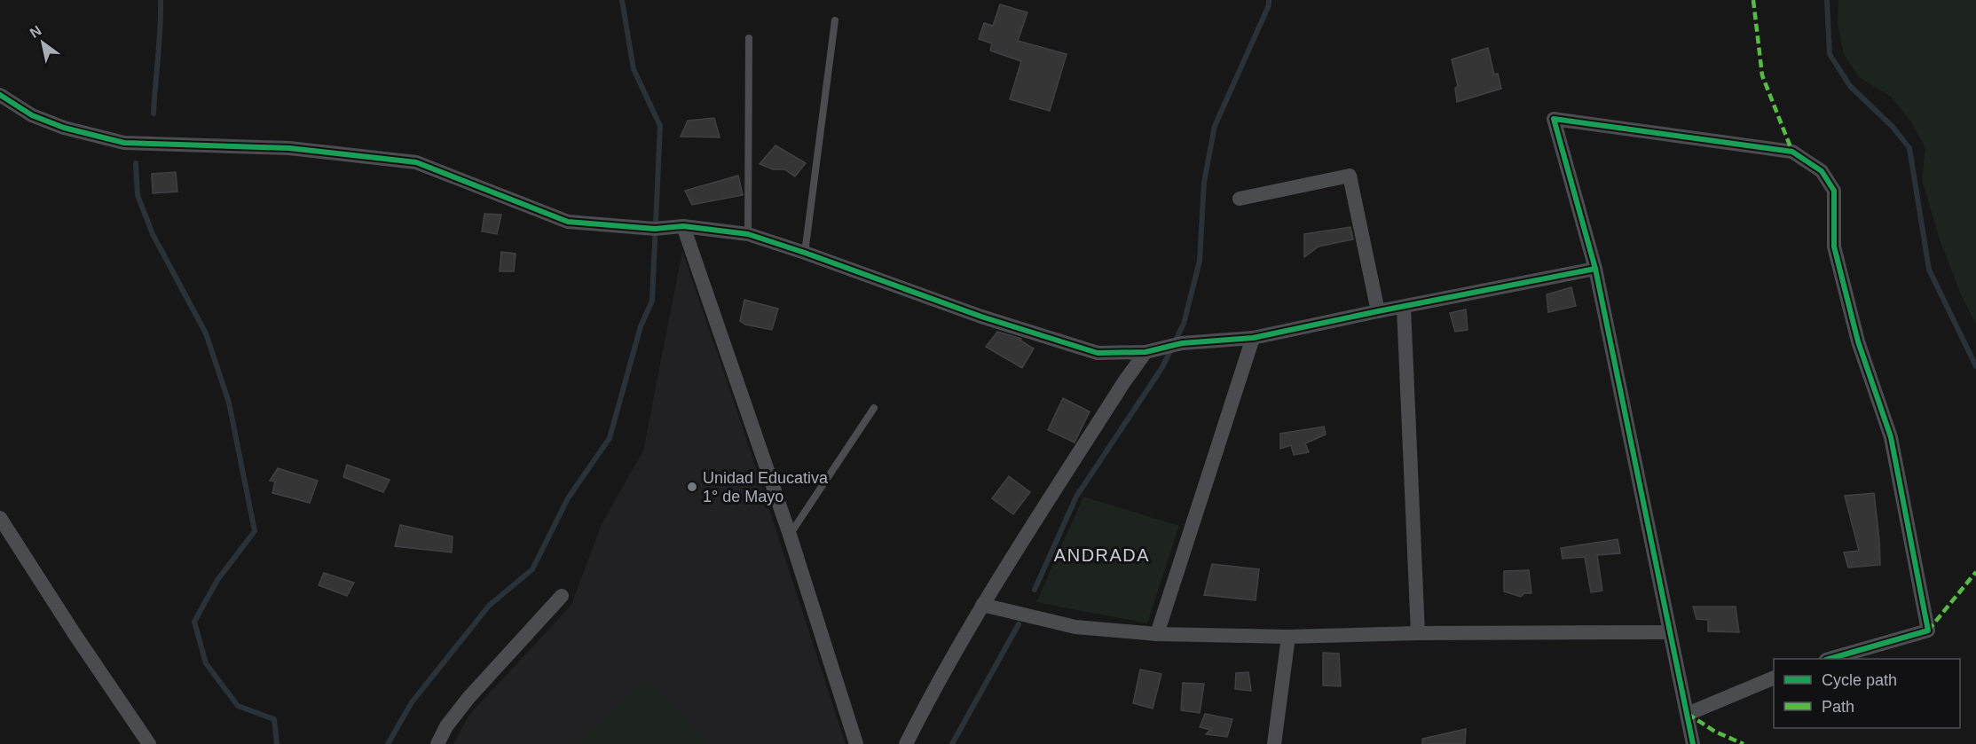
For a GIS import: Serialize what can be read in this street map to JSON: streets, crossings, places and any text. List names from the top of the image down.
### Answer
{
  "districts": ["ANDRADA"],
  "places": ["Unidad Educativa 1° de Mayo"],
  "legend": ["Cycle path", "Path"],
  "north": "top left"
}
